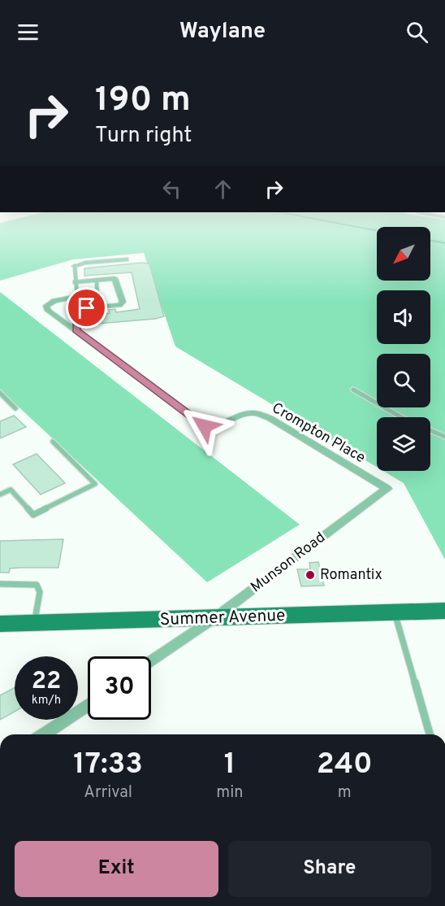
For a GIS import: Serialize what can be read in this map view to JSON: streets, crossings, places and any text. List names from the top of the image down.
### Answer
{
  "streets": {
    "main road": ["Summer Avenue"],
    "street": ["Crompton Place", "Munson Road"]
  },
  "crossings": [
    ["Crompton Place", "Munson Road"],
    ["Munson Road", "Summer Avenue"]
  ],
  "places": ["Romantix"],
  "north": "bottom left",
  "page": {
    "header": "Waylane",
    "turn": ["190 m", "Turn right"],
    "speed": "22 km/h",
    "limit": "30",
    "eta": [
      "17:33",
      "Arrival",
      "1",
      "min",
      "240",
      "m"
    ],
    "buttons": ["Exit", "Share"]
  }
}
